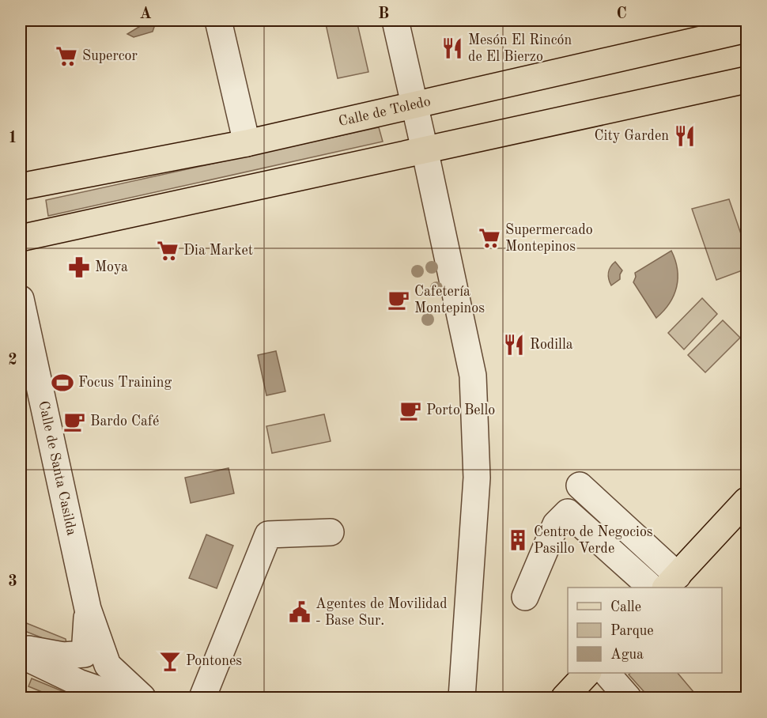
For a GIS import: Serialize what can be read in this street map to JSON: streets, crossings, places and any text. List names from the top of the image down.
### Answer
{
  "streets": {
    "main road": ["Calle de Toledo"],
    "street": ["Calle de Santa Casilda"]
  },
  "places": {
    "restaurant": ["Mesón El Rincón de El Bierzo", "City Garden", "Rodilla"],
    "supermarket": ["Supercor", "Supermercado Montepinos", "Dia Market"],
    "pharmacy": ["Moya"],
    "cafe": ["Cafetería Montepinos", "Porto Bello", "Bardo Café"],
    "sports": ["Focus Training"],
    "building": ["Centro de Negocios Pasillo Verde"],
    "public building": ["Agentes de Movilidad - Base Sur."],
    "bar": ["Pontones"]
  },
  "legend": ["Calle", "Parque", "Agua"],
  "grid": {
    "columns": ["A", "B", "C"],
    "rows": ["1", "2", "3"]
  }
}
